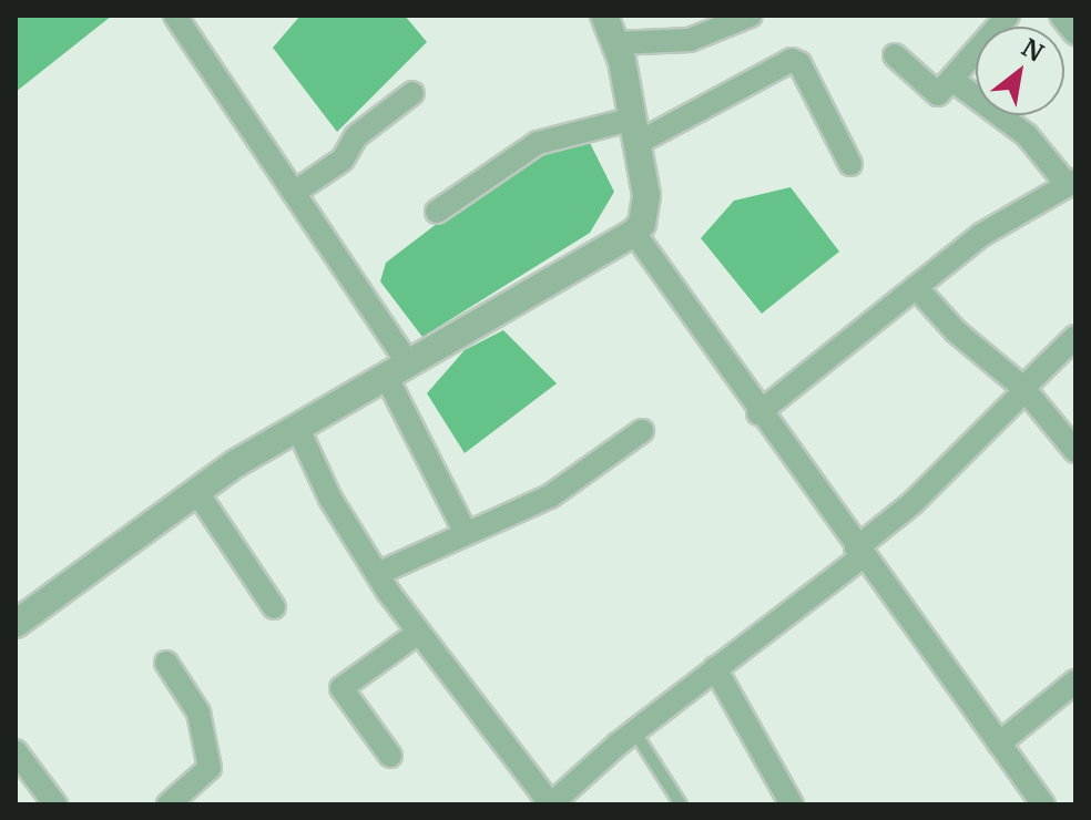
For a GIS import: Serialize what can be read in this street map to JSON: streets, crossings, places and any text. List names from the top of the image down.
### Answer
{
  "north": "top right"
}
